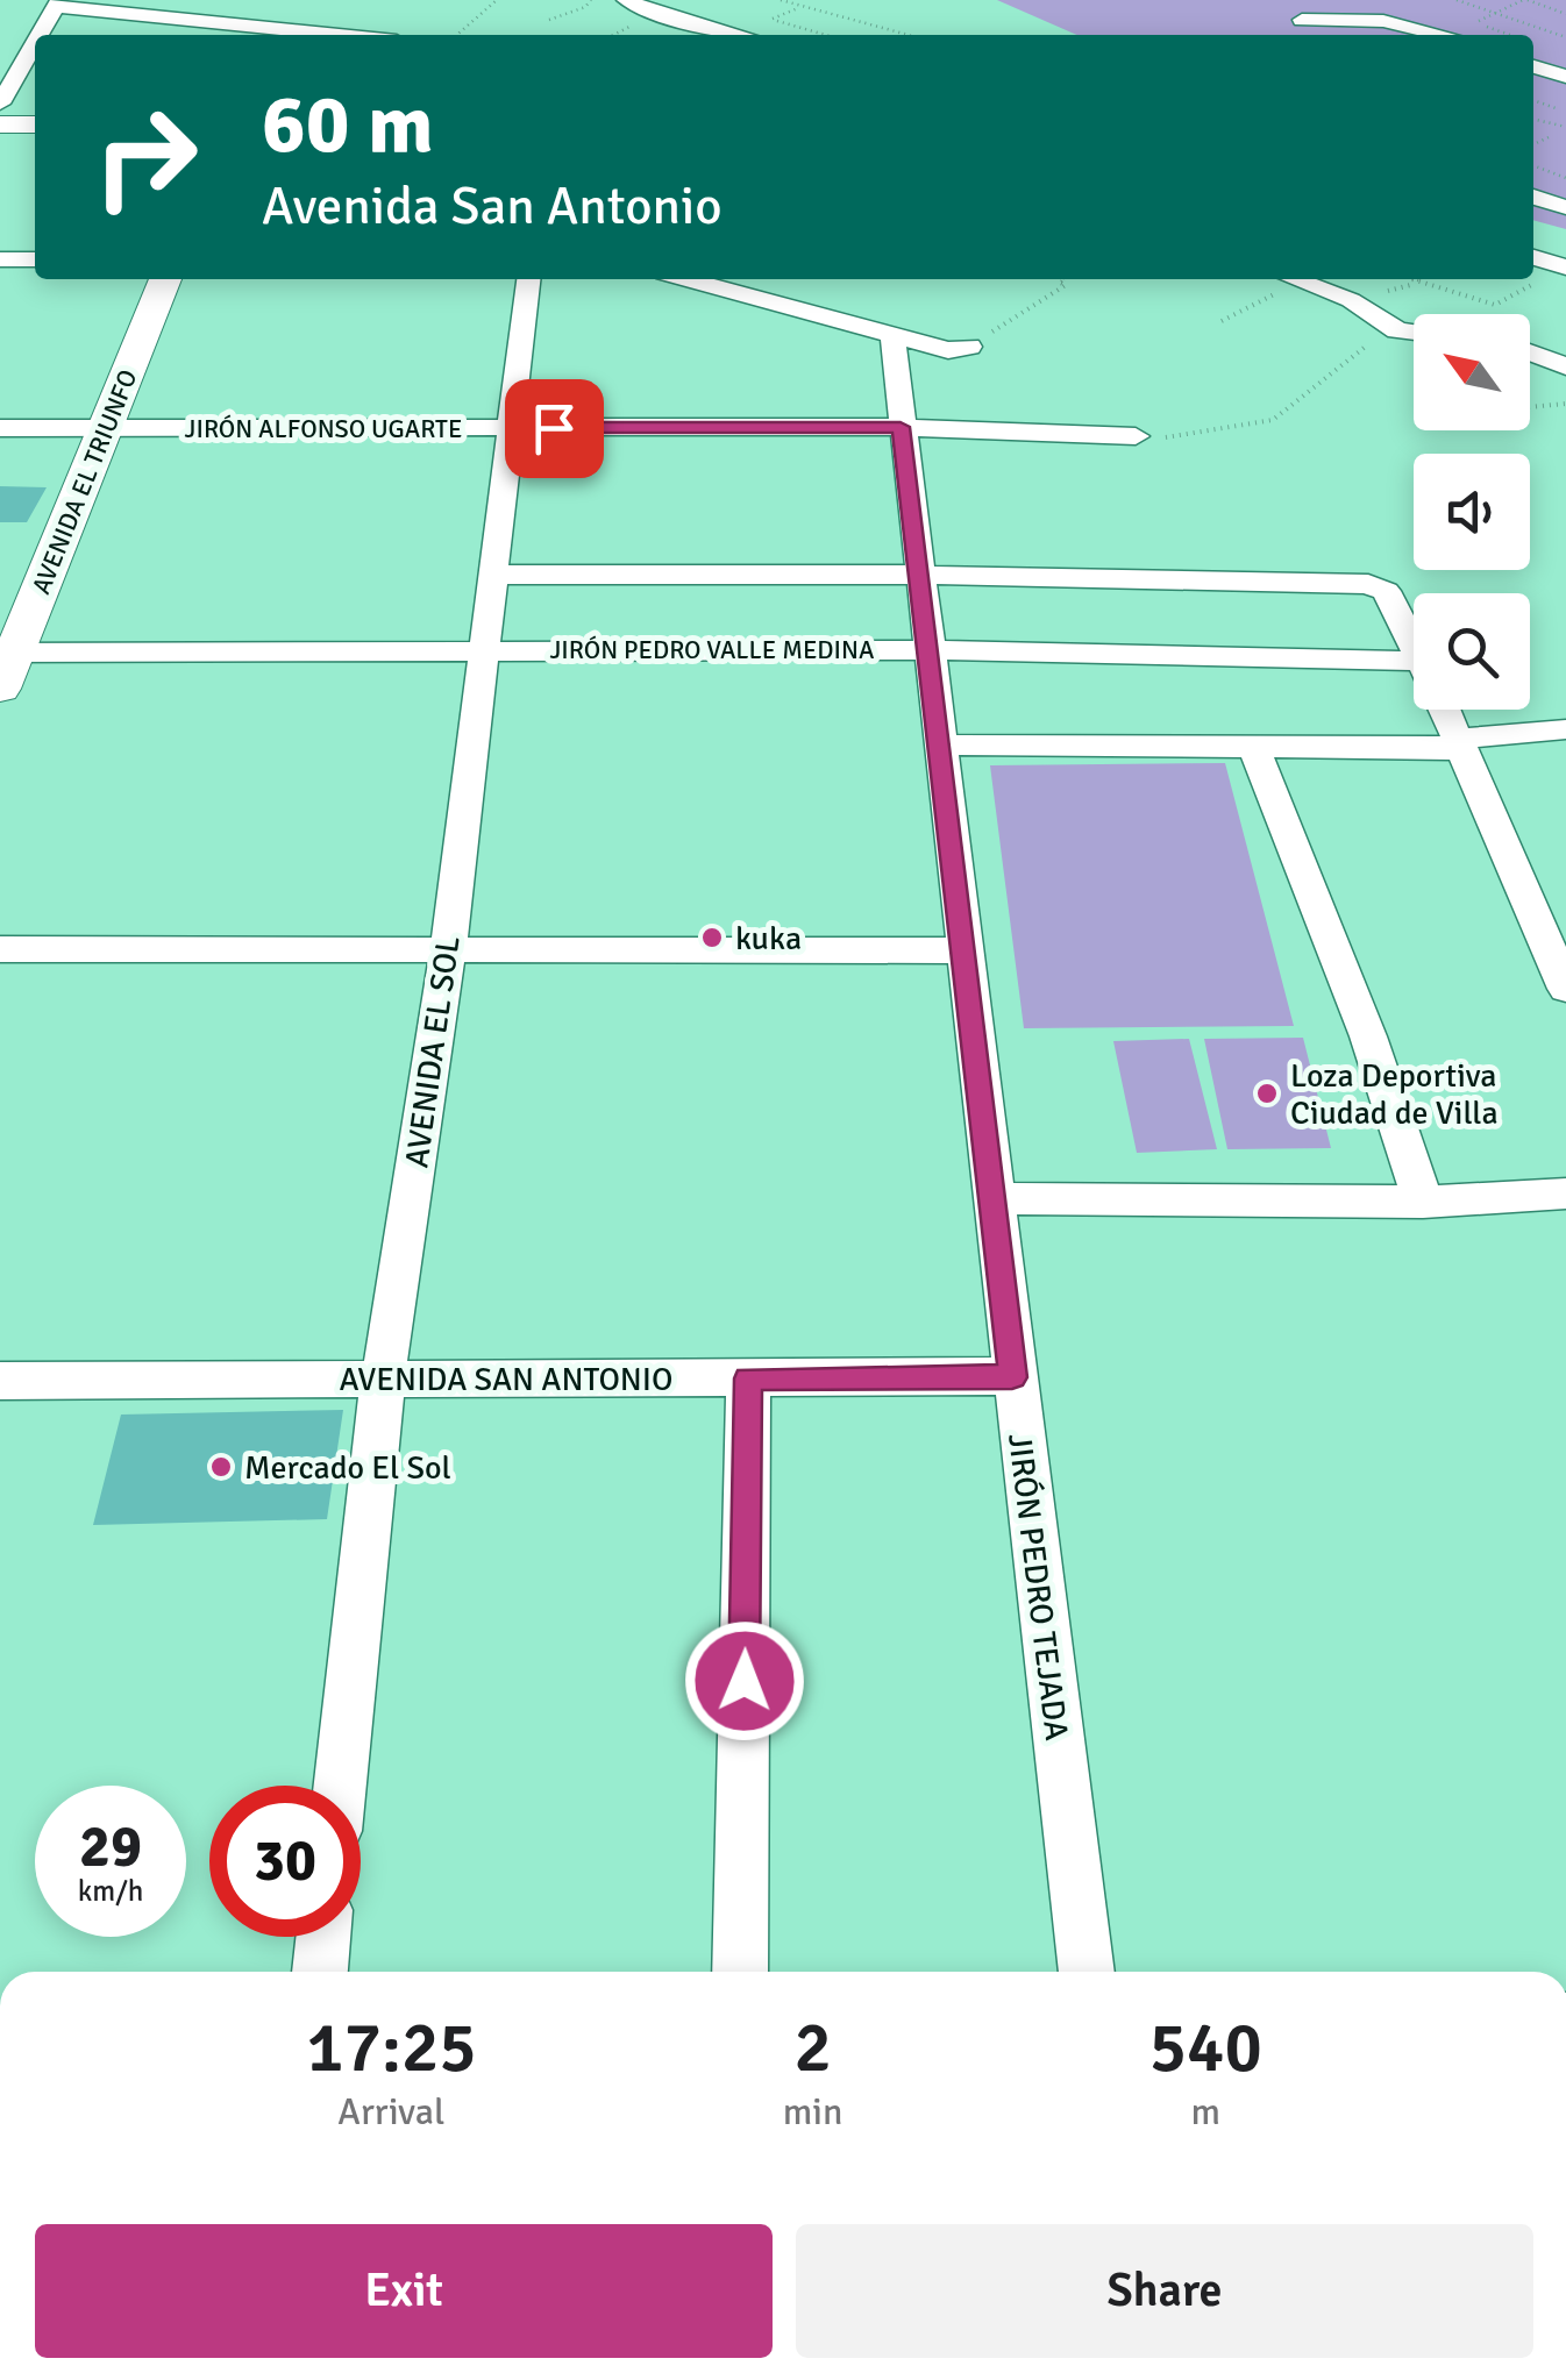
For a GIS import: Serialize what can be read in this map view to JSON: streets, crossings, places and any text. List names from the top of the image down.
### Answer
{
  "streets": {
    "street": [
      "JIRÓN ALFONSO UGARTE",
      "AVENIDA EL TRIUNFO",
      "JIRÓN PEDRO VALLE MEDINA",
      "AVENIDA EL SOL",
      "AVENIDA SAN ANTONIO",
      "JIRÓN PEDRO TEJADA"
    ]
  },
  "crossings": [
    ["JIRÓN ALFONSO UGARTE", "AVENIDA EL TRIUNFO"],
    ["JIRÓN ALFONSO UGARTE", "AVENIDA EL SOL"],
    ["JIRÓN ALFONSO UGARTE", "JIRÓN PEDRO TEJADA"],
    ["AVENIDA EL TRIUNFO", "JIRÓN PEDRO VALLE MEDINA"],
    ["JIRÓN PEDRO VALLE MEDINA", "AVENIDA EL SOL"],
    ["JIRÓN PEDRO VALLE MEDINA", "JIRÓN PEDRO TEJADA"],
    ["AVENIDA EL SOL", "AVENIDA SAN ANTONIO"],
    ["AVENIDA SAN ANTONIO", "JIRÓN PEDRO TEJADA"]
  ],
  "places": ["kuka", "Loza Deportiva Ciudad de Villa", "Mercado El Sol"],
  "north": "top left",
  "page": {
    "turn": ["60 m", "Avenida San Antonio"],
    "speed": "29 km/h",
    "limit": "30",
    "eta": [
      "17:25",
      "Arrival",
      "2",
      "min",
      "540",
      "m"
    ],
    "buttons": ["Exit", "Share"]
  }
}
